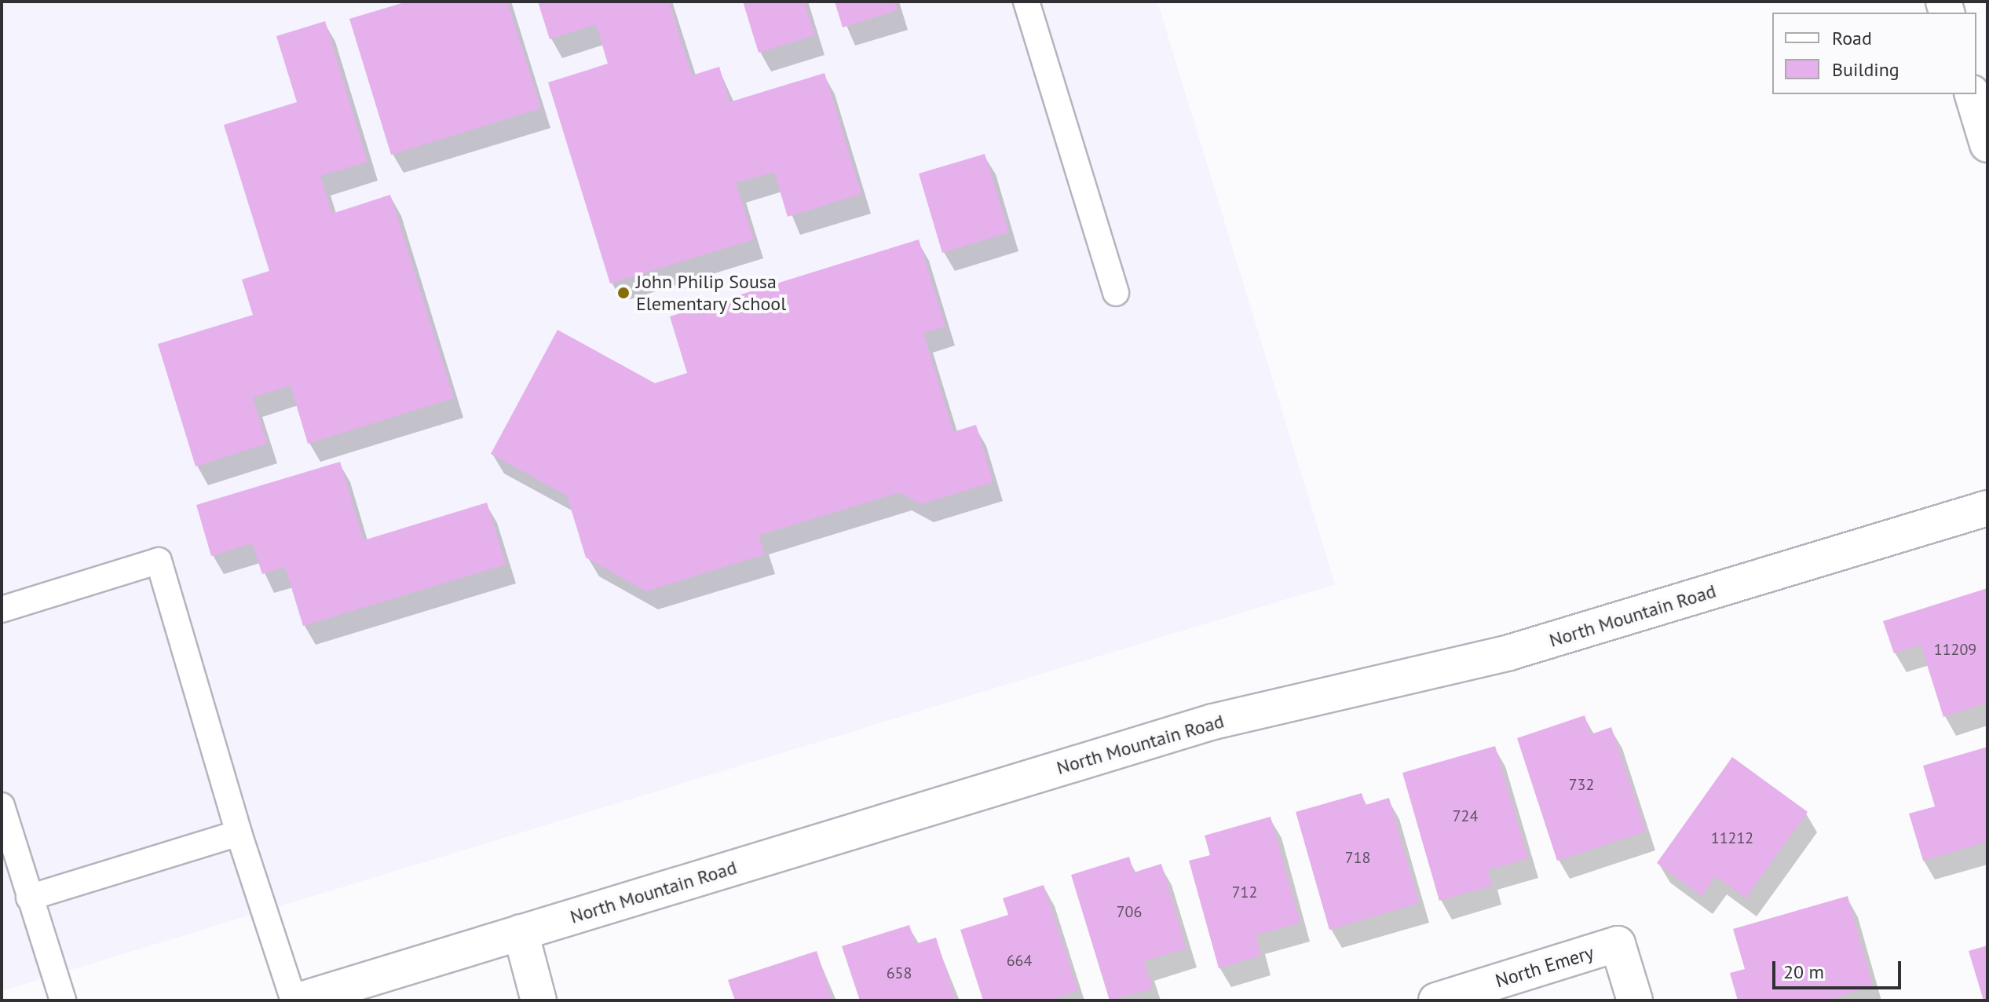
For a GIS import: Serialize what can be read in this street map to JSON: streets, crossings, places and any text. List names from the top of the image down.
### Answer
{
  "streets": {
    "street": ["North Mountain Road", "North Emery"]
  },
  "places": ["John Philip Sousa Elementary School"],
  "house_numbers": [
    "11209",
    "732",
    "724",
    "11212",
    "718",
    "712",
    "706",
    "664",
    "658"
  ],
  "legend": ["Road", "Building"],
  "scale_bar": "20 m"
}
